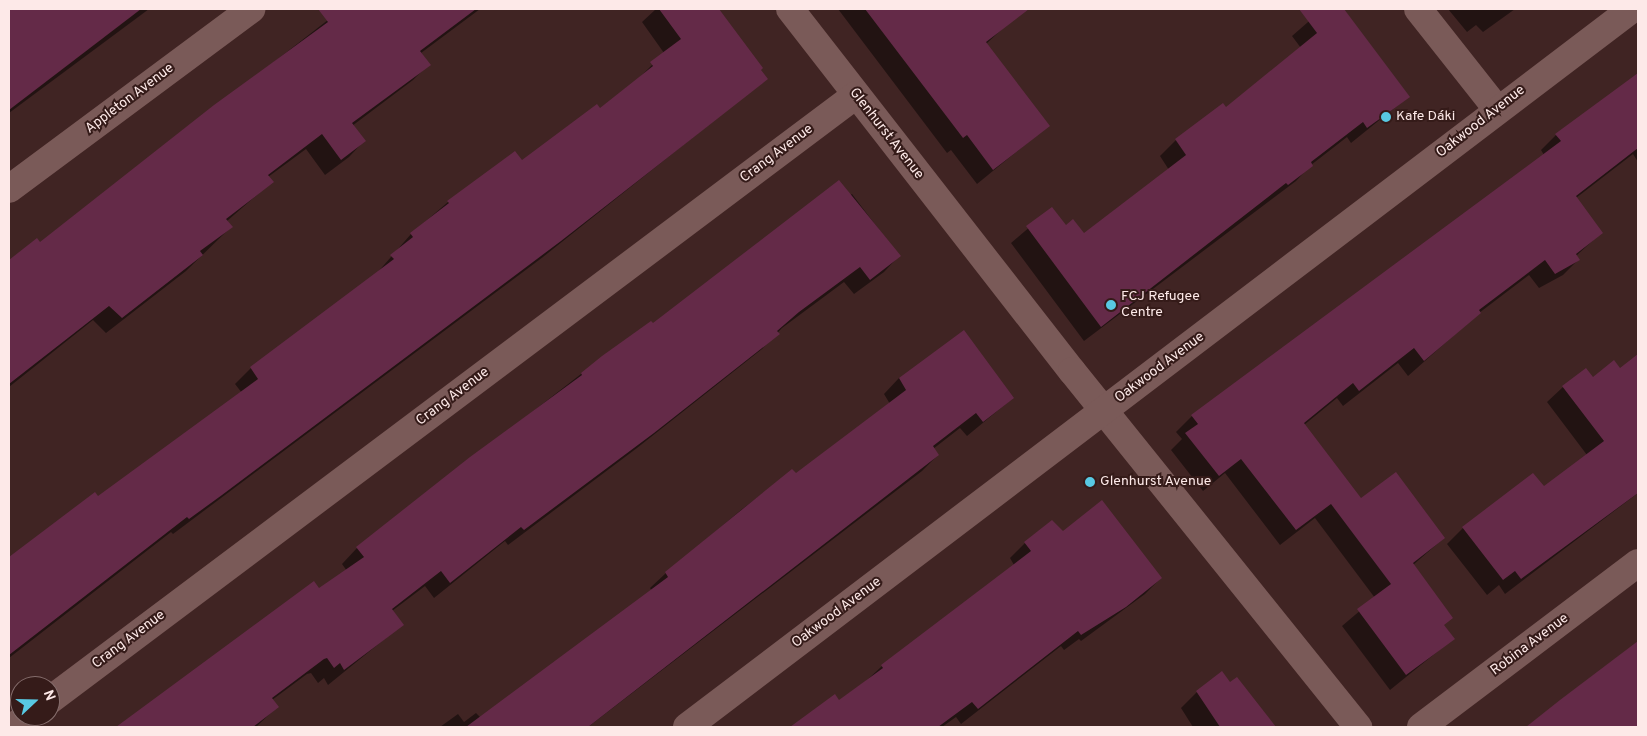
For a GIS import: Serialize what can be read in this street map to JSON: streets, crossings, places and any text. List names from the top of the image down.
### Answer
{
  "streets": {
    "street": [
      "Appleton Avenue",
      "Oakwood Avenue",
      "Glenhurst Avenue",
      "Crang Avenue",
      "Robina Avenue"
    ]
  },
  "crossings": [
    ["Oakwood Avenue", "Glenhurst Avenue"],
    ["Glenhurst Avenue", "Crang Avenue"]
  ],
  "places": ["Kafe Dáki", "FCJ Refugee Centre", "Glenhurst Avenue"],
  "north": "right"
}
